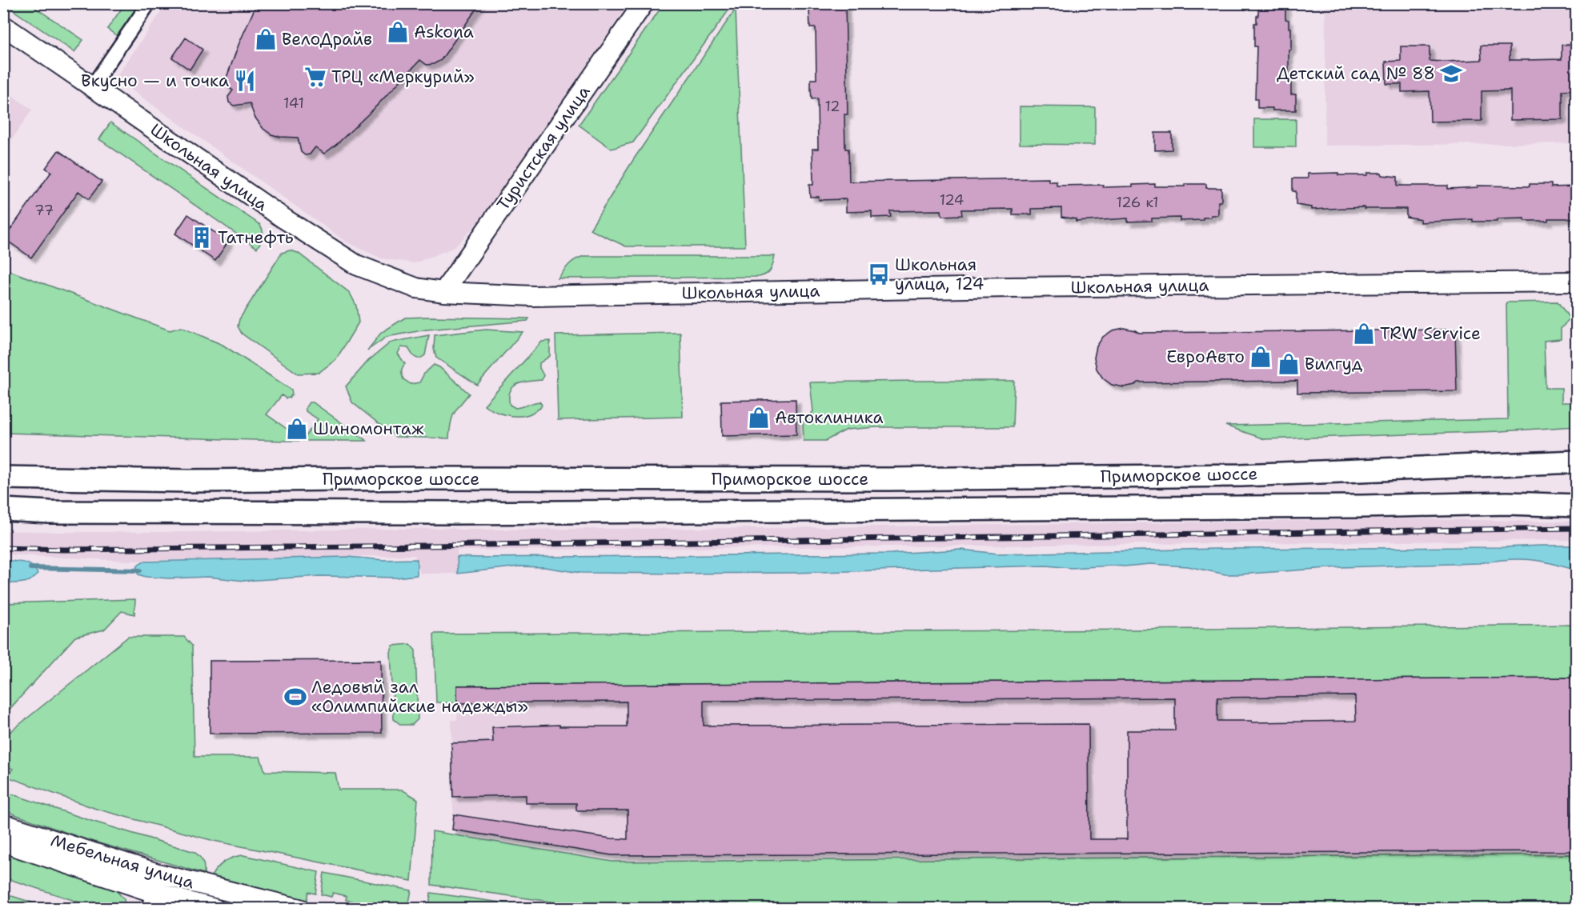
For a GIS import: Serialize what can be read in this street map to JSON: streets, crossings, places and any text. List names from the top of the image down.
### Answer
{
  "streets": {
    "main road": ["Приморское шоссе"],
    "street": ["Туристская улица", "Школьная улица", "Мебельная улица"]
  },
  "crossings": [
    ["Туристская улица", "Школьная улица"]
  ],
  "places": {
    "shop": [
      "Askona",
      "ВелоДрайв",
      "TRW Service",
      "ЕвроАвто",
      "Вилгуд",
      "Автоклиника",
      "Шиномонтаж"
    ],
    "school or university": ["Детский сад № 88"],
    "supermarket": ["ТРЦ «Меркурий»"],
    "restaurant": ["Вкусно — и точка"],
    "building": ["Татнефть"],
    "bus stop": ["Школьная улица, 124"],
    "sports": ["Ледовый зал «Олимпийские надежды»"]
  },
  "house_numbers": [
    "141",
    "12",
    "124",
    "126 к1",
    "77"
  ]
}
